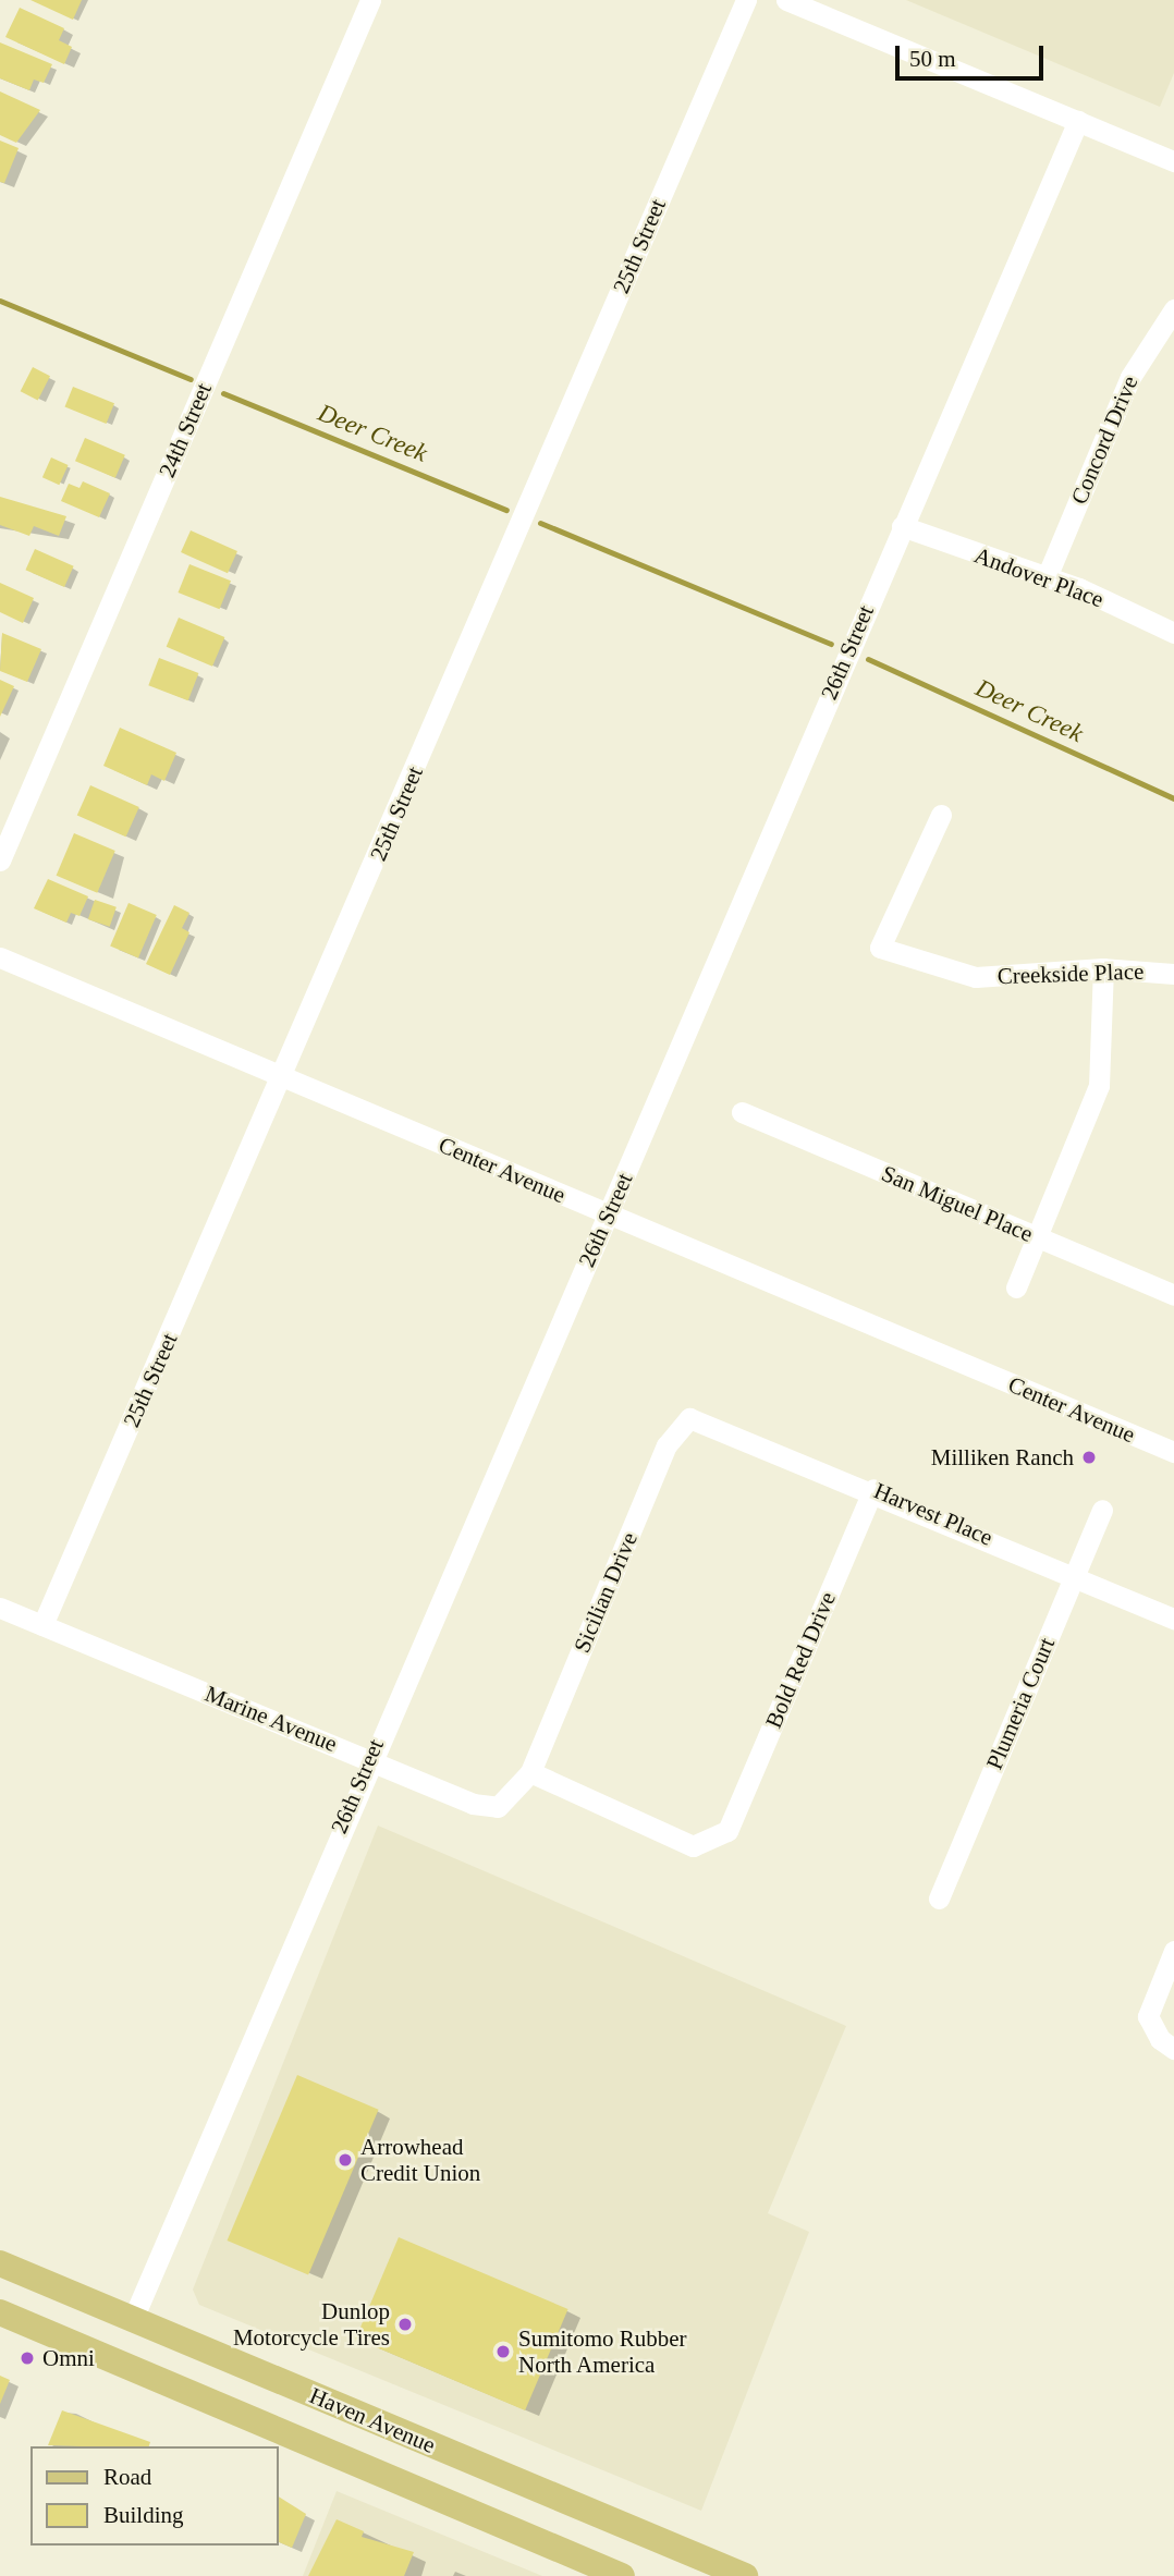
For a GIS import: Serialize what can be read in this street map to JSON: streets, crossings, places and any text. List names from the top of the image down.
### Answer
{
  "streets": {
    "main road": ["Haven Avenue"],
    "street": [
      "25th Street",
      "24th Street",
      "Concord Drive",
      "Andover Place",
      "26th Street",
      "Creekside Place",
      "Center Avenue",
      "San Miguel Place",
      "Harvest Place",
      "Sicilian Drive",
      "Bold Red Drive",
      "Plumeria Court",
      "Marine Avenue"
    ]
  },
  "crossings": [
    ["25th Street", "Center Avenue"],
    ["25th Street", "Marine Avenue"],
    ["Concord Drive", "Andover Place"],
    ["Andover Place", "26th Street"],
    ["26th Street", "Center Avenue"],
    ["26th Street", "Marine Avenue"],
    ["26th Street", "Haven Avenue"],
    ["Harvest Place", "Sicilian Drive"],
    ["Harvest Place", "Bold Red Drive"],
    ["Harvest Place", "Plumeria Court"],
    ["Sicilian Drive", "Bold Red Drive"],
    ["Sicilian Drive", "Marine Avenue"],
    ["Bold Red Drive", "Marine Avenue"]
  ],
  "water": ["Deer Creek"],
  "places": [
    "Milliken Ranch",
    "Arrowhead Credit Union",
    "Dunlop Motorcycle Tires",
    "Sumitomo Rubber North America",
    "Omni"
  ],
  "legend": ["Road", "Building"],
  "scale_bar": "50 m"
}
